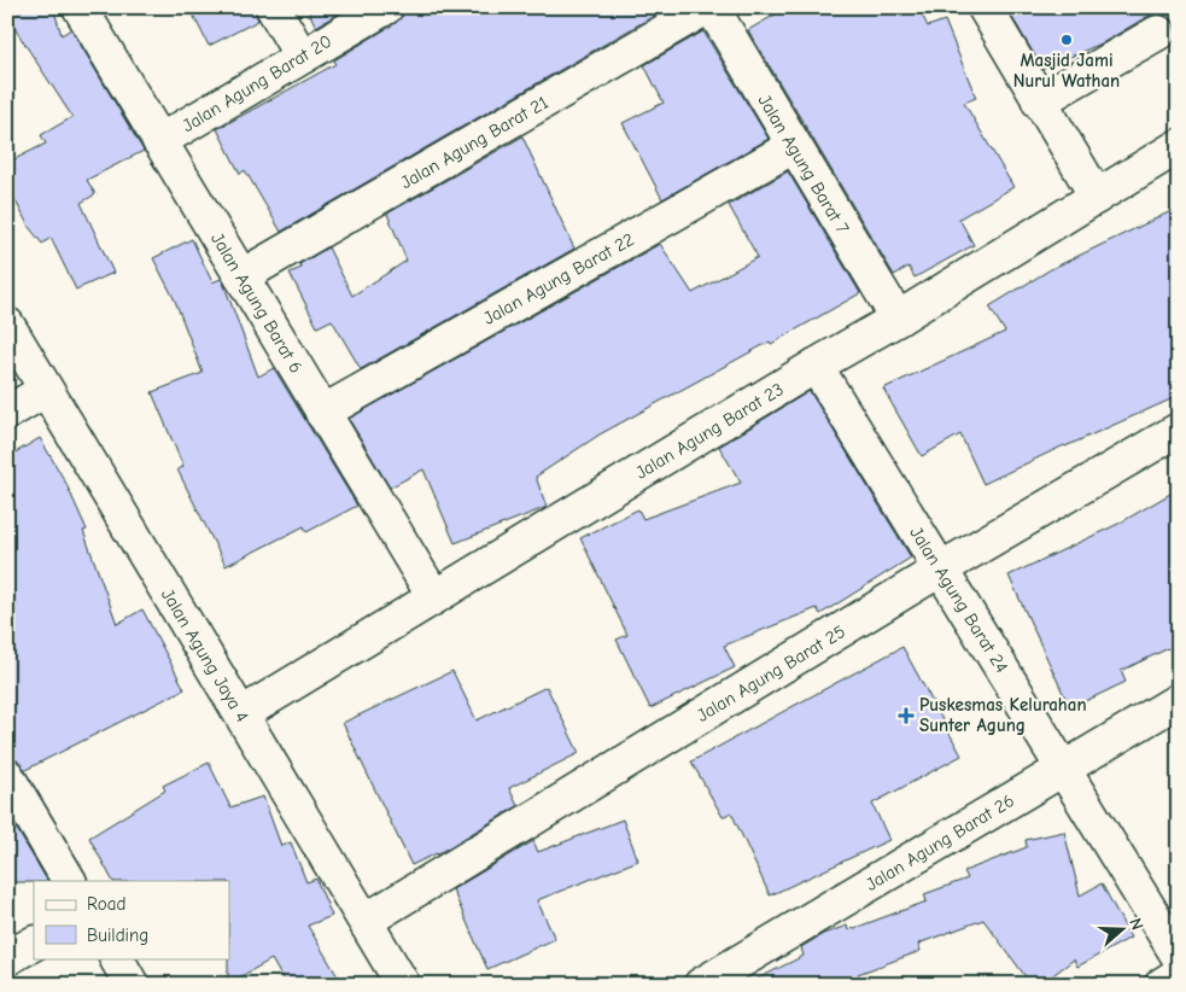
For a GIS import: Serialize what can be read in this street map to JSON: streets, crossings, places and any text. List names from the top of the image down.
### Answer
{
  "streets": {
    "street": [
      "Jalan Agung Barat 20",
      "Jalan Agung Barat 21",
      "Jalan Agung Barat 7",
      "Jalan Agung Barat 22",
      "Jalan Agung Barat 6",
      "Jalan Agung Barat 23",
      "Jalan Agung Barat 24",
      "Jalan Agung Jaya 4",
      "Jalan Agung Barat 25",
      "Jalan Agung Barat 26"
    ]
  },
  "crossings": [
    ["Jalan Agung Barat 20", "Jalan Agung Barat 6"],
    ["Jalan Agung Barat 21", "Jalan Agung Barat 7"],
    ["Jalan Agung Barat 21", "Jalan Agung Barat 6"],
    ["Jalan Agung Barat 7", "Jalan Agung Barat 22"],
    ["Jalan Agung Barat 7", "Jalan Agung Barat 23"],
    ["Jalan Agung Barat 22", "Jalan Agung Barat 6"],
    ["Jalan Agung Barat 6", "Jalan Agung Barat 23"],
    ["Jalan Agung Barat 23", "Jalan Agung Barat 24"],
    ["Jalan Agung Barat 23", "Jalan Agung Jaya 4"],
    ["Jalan Agung Barat 24", "Jalan Agung Barat 25"],
    ["Jalan Agung Barat 24", "Jalan Agung Barat 26"],
    ["Jalan Agung Jaya 4", "Jalan Agung Barat 25"]
  ],
  "places": {
    "other": ["Masjid Jami Nurul Wathan"],
    "health": ["Puskesmas Kelurahan Sunter Agung"]
  },
  "legend": ["Road", "Building"],
  "north": "right"
}
